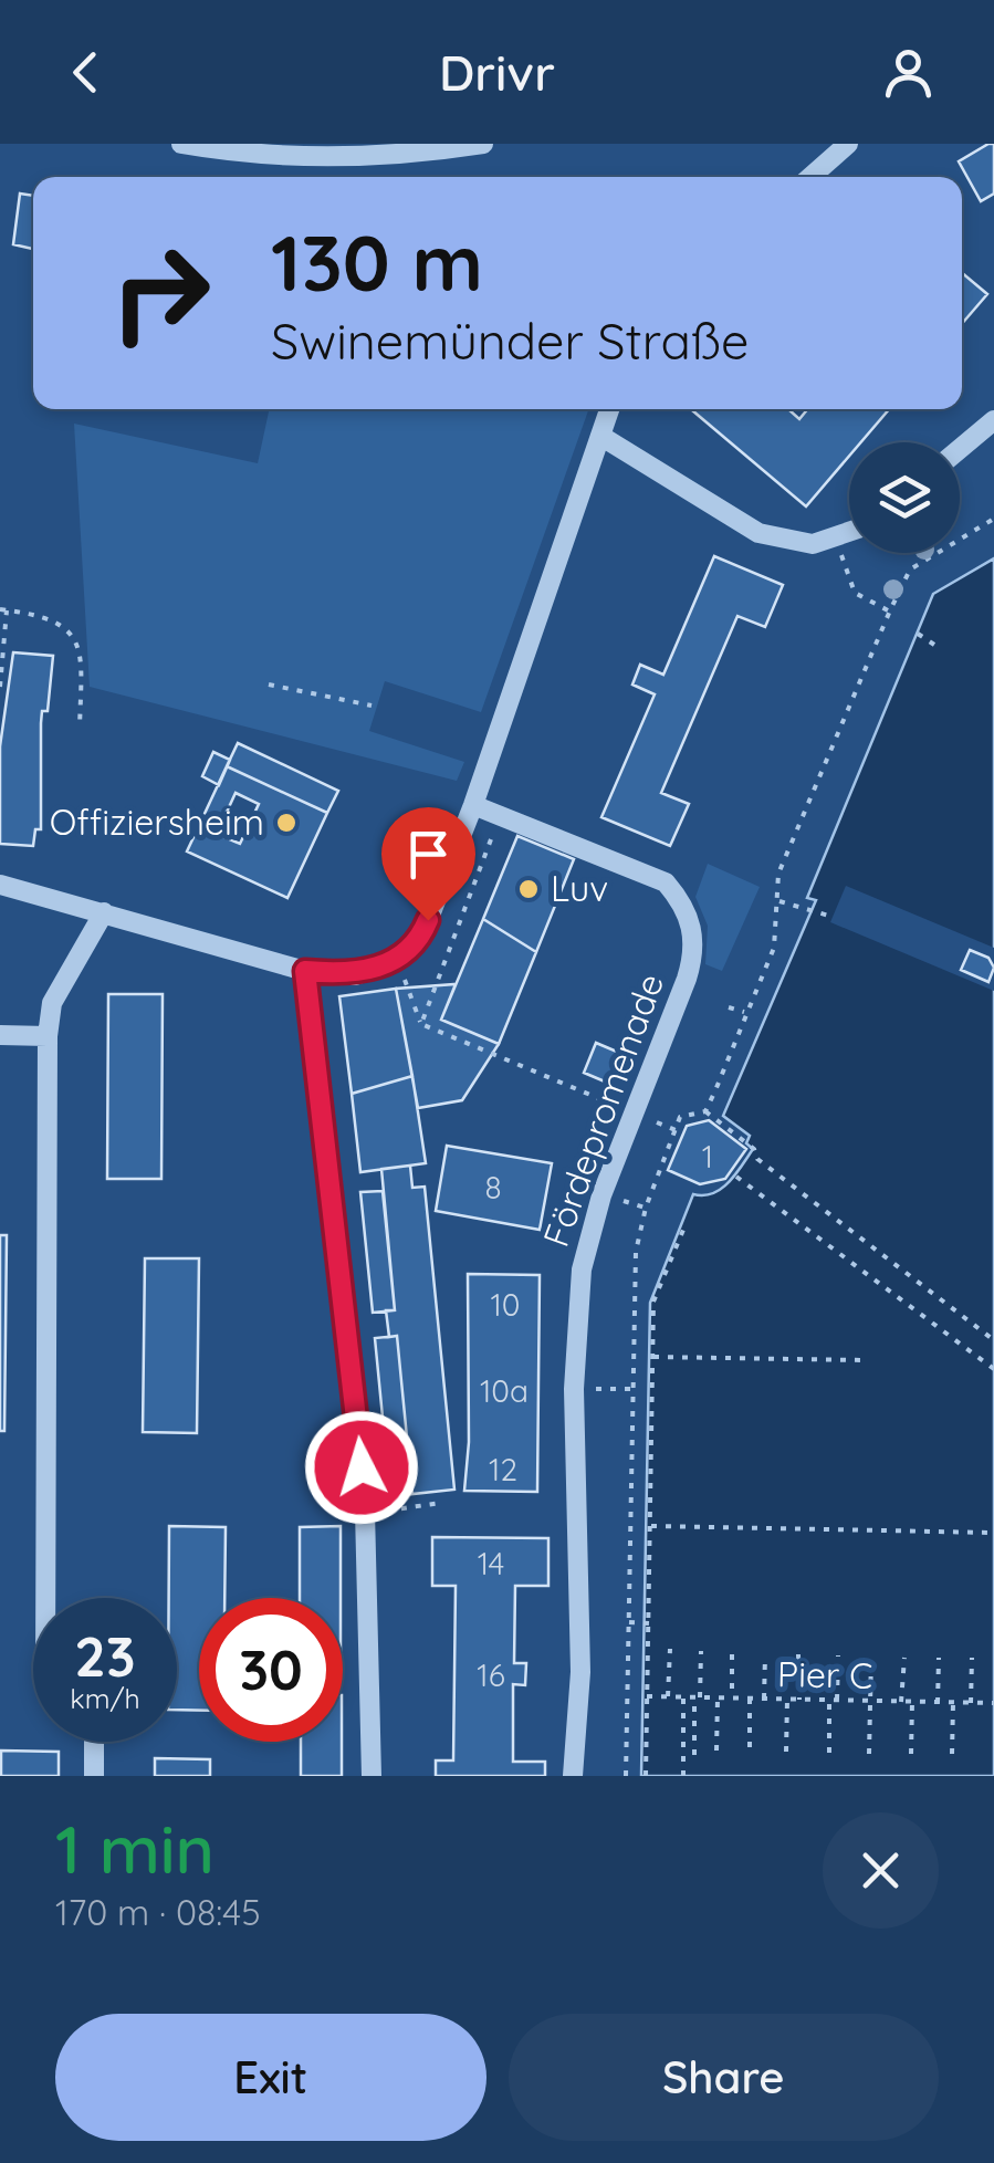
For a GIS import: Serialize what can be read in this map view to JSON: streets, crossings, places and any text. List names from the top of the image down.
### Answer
{
  "streets": {
    "street": ["Fördepromenade"],
    "path": ["Pier C"]
  },
  "places": ["Offiziersheim", "Luv"],
  "house_numbers": [
    "1",
    "8",
    "10",
    "10a",
    "12",
    "14",
    "16"
  ],
  "page": {
    "header": "Drivr",
    "turn": ["130 m", "Swinemünder Straße"],
    "speed": "23 km/h",
    "limit": "30",
    "heading": ["1 min", "170 m · 08:45"],
    "buttons": ["Exit", "Share"]
  }
}
